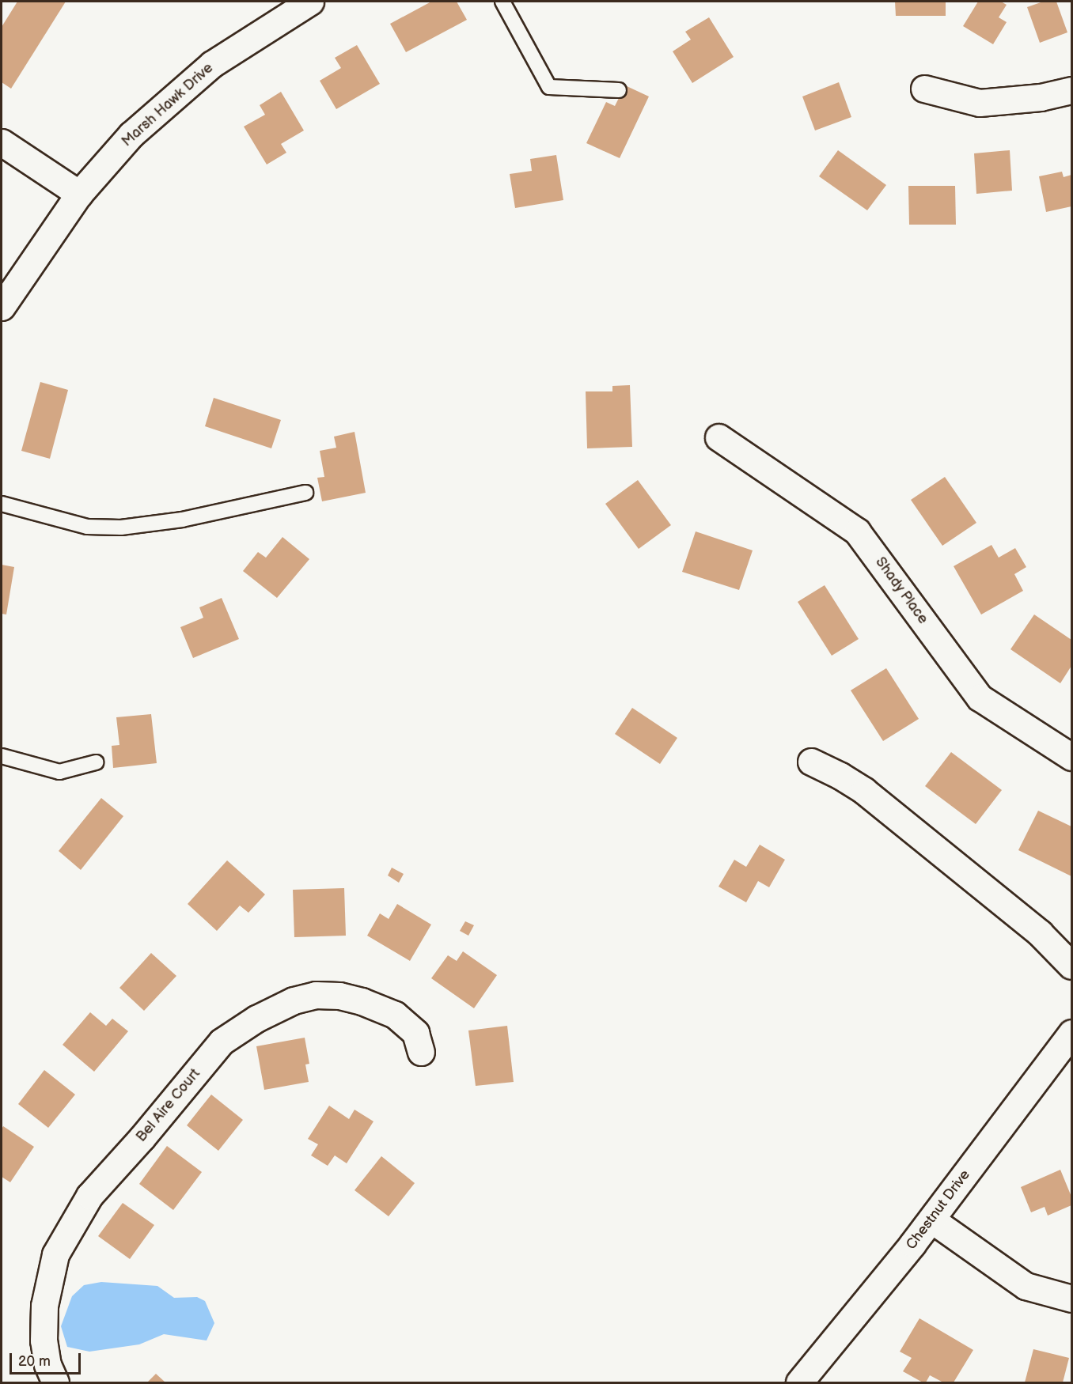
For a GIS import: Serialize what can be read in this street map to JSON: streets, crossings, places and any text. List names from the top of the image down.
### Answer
{
  "streets": {
    "street": [
      "Marsh Hawk Drive",
      "Shady Place",
      "Bel Aire Court",
      "Chestnut Drive"
    ]
  },
  "scale_bar": "20 m"
}
